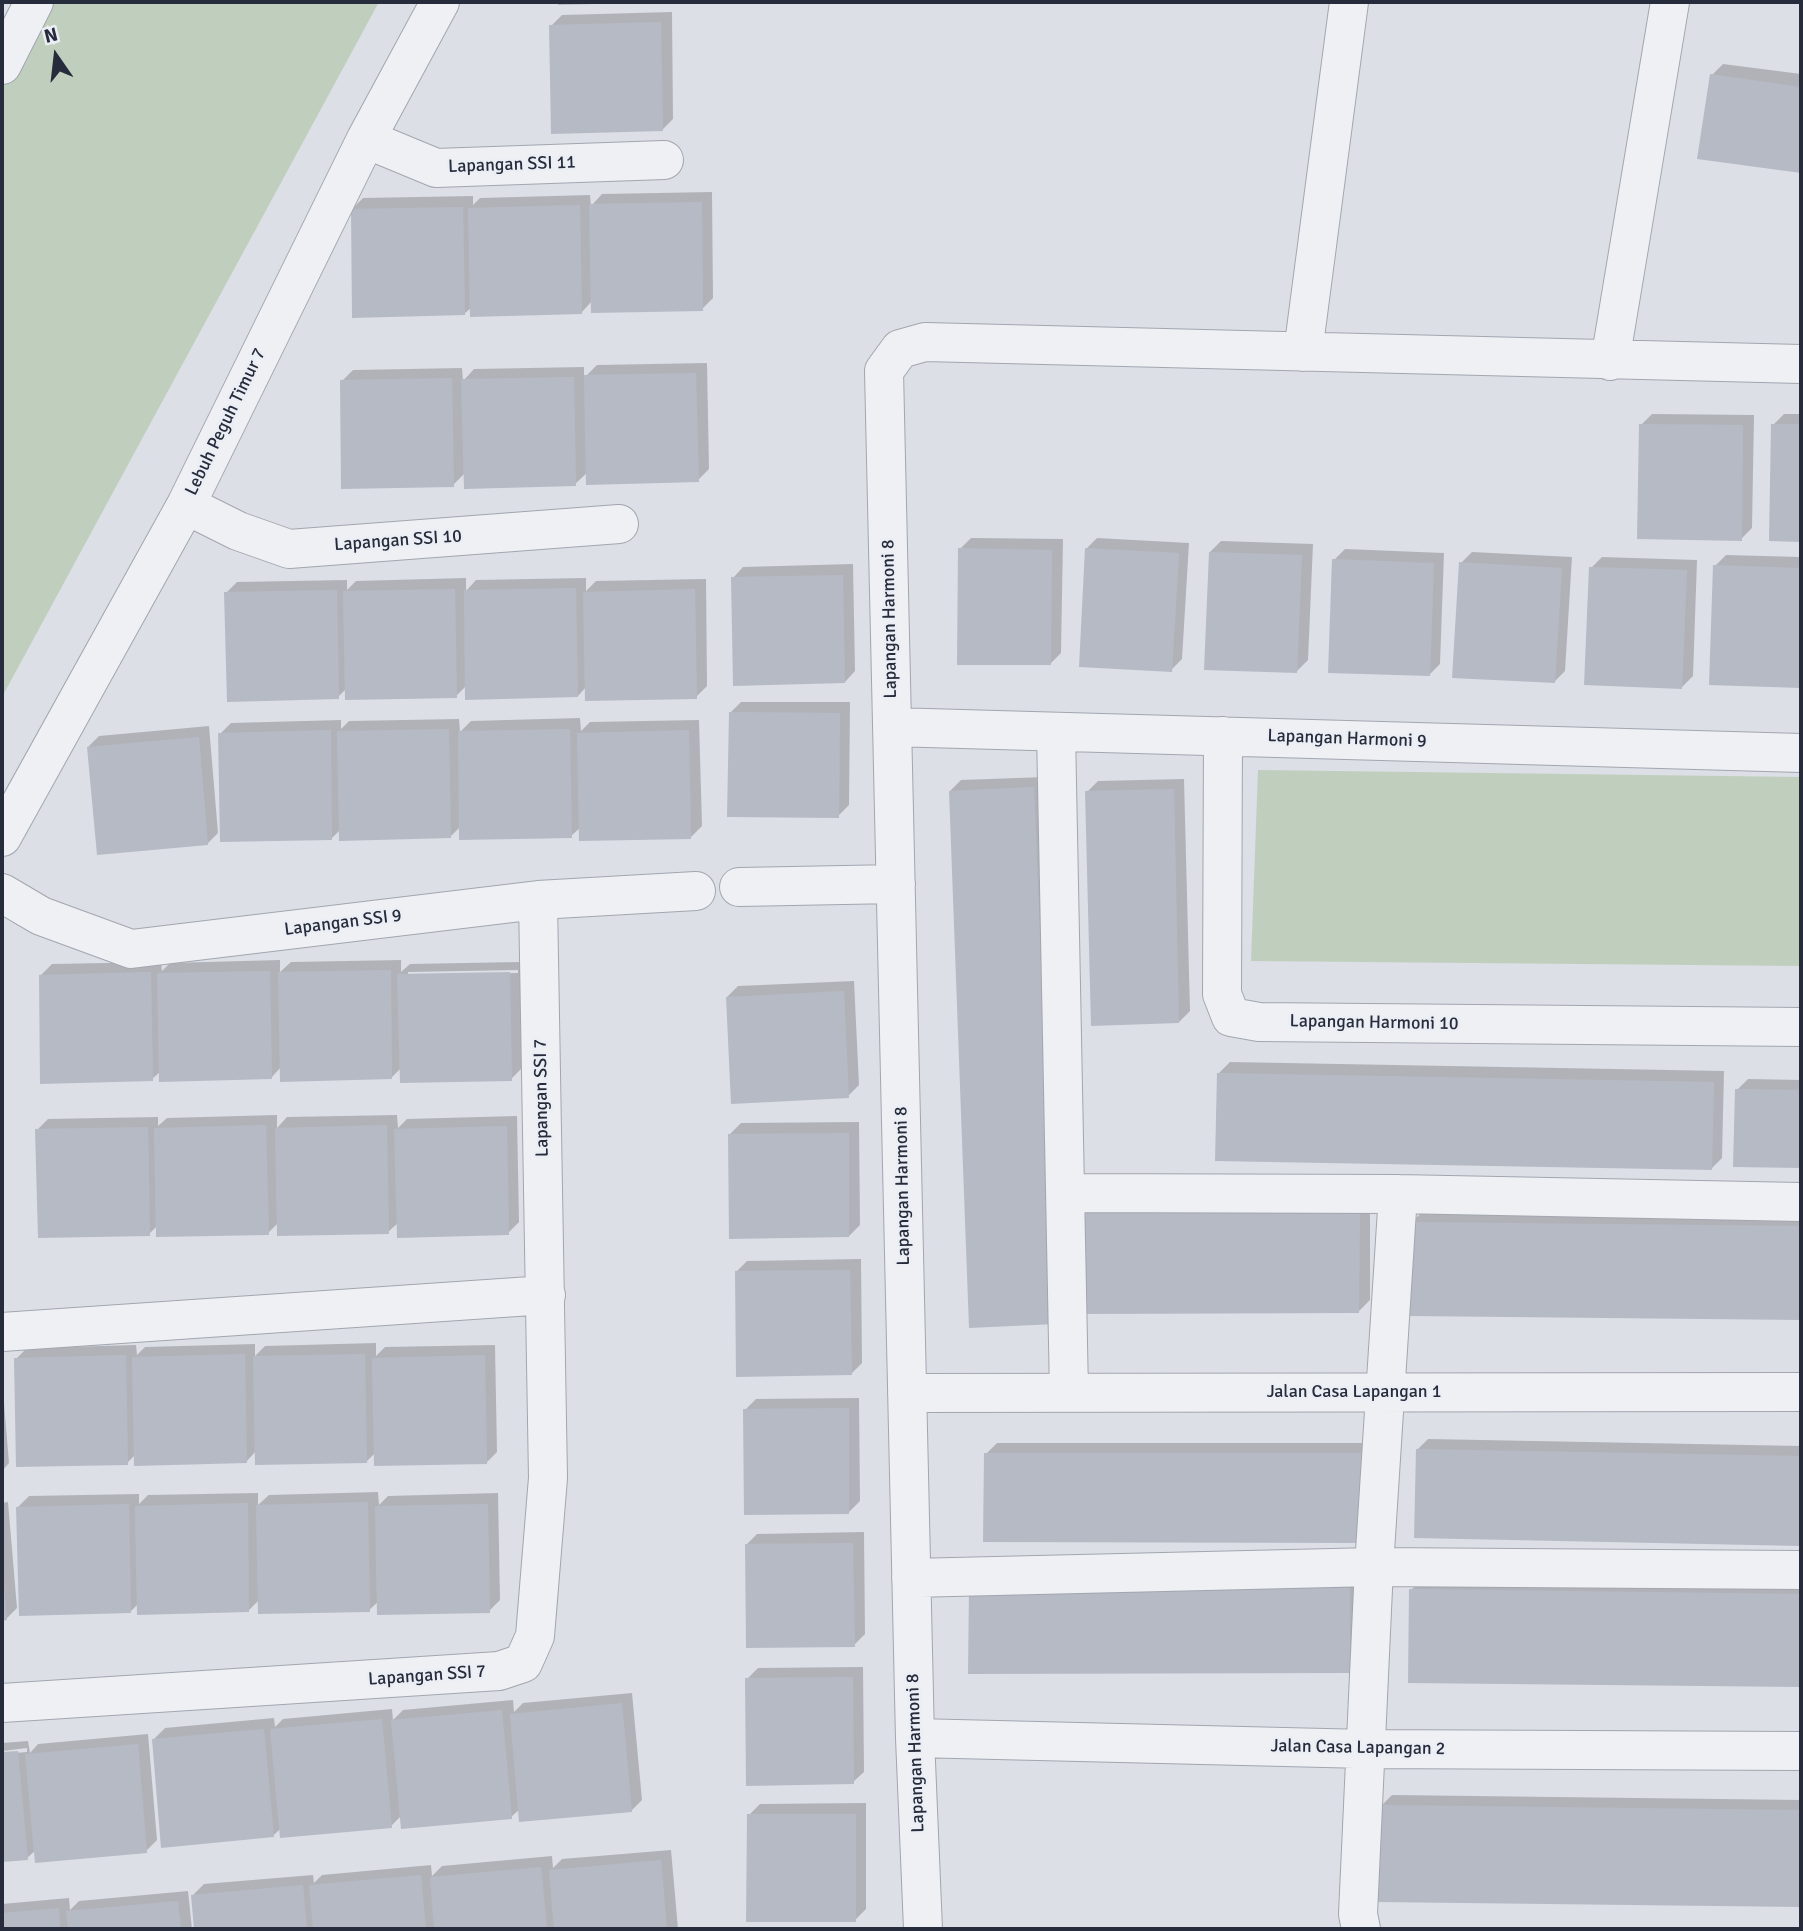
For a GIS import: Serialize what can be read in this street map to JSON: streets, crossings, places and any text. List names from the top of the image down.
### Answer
{
  "streets": {
    "street": [
      "Lapangan SSI 11",
      "Lebuh Peguh Timur 7",
      "Lapangan SSI 10",
      "Lapangan Harmoni 8",
      "Lapangan Harmoni 9",
      "Lapangan SSI 9",
      "Lapangan Harmoni 10",
      "Lapangan SSI 7",
      "Jalan Casa Lapangan 1",
      "Jalan Casa Lapangan 2"
    ]
  },
  "crossings": [
    ["Lapangan SSI 11", "Lebuh Peguh Timur 7"],
    ["Lebuh Peguh Timur 7", "Lapangan SSI 10"],
    ["Lapangan Harmoni 8", "Lapangan Harmoni 9"],
    ["Lapangan Harmoni 8", "Jalan Casa Lapangan 1"],
    ["Lapangan Harmoni 8", "Jalan Casa Lapangan 2"],
    ["Lapangan Harmoni 9", "Lapangan Harmoni 10"],
    ["Lapangan SSI 9", "Lapangan SSI 7"]
  ],
  "north": "top"
}
